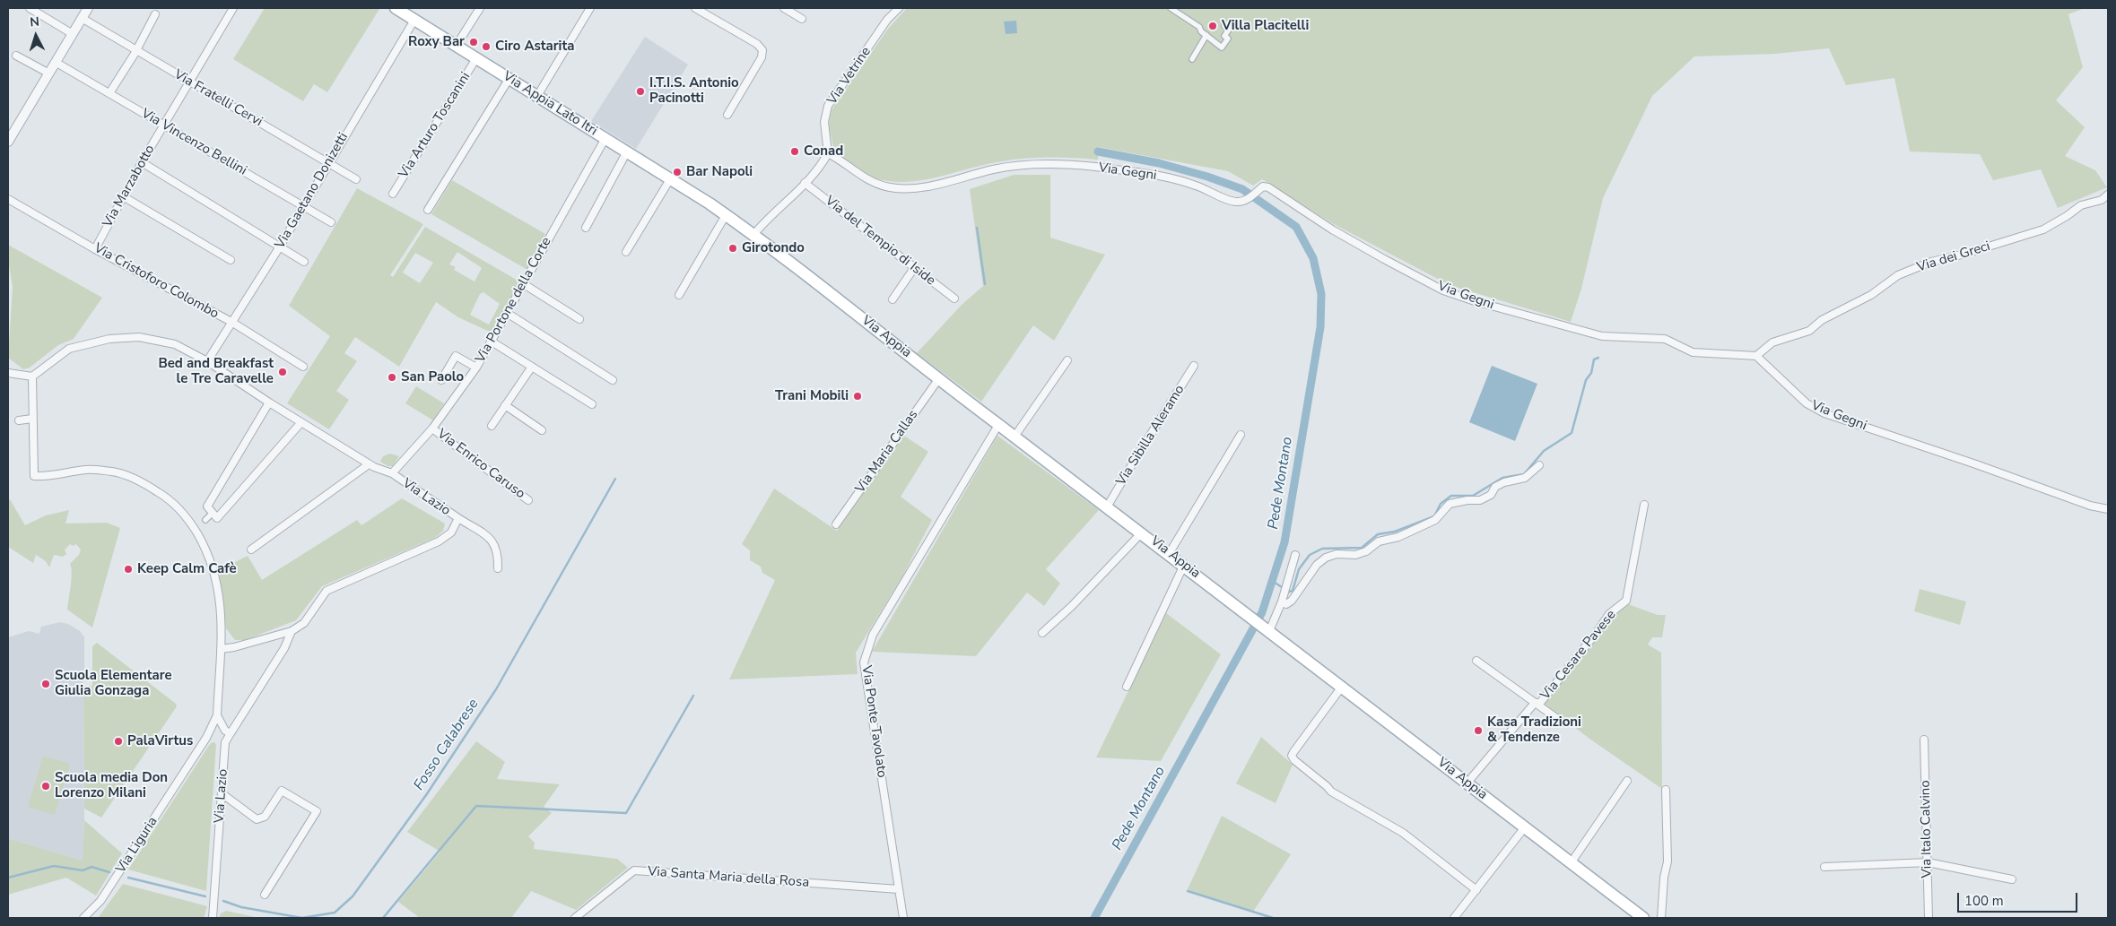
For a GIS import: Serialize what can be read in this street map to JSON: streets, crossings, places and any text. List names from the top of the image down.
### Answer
{
  "streets": {
    "main road": ["Via Appia Lato Itri", "Via Appia"],
    "street": [
      "Via Vetrine",
      "Via Fratelli Cervi",
      "Via Arturo Toscanini",
      "Via Vincenzo Bellini",
      "Via Gegni",
      "Via Marzabotto",
      "Via Gaetano Donizetti",
      "Via del Tempio di Iside",
      "Via dei Greci",
      "Via Cristoforo Colombo",
      "Via Portone della Corte",
      "Via Sibilla Aleramo",
      "Via Maria Callas",
      "Via Enrico Caruso",
      "Via Lazio",
      "Via Cesare Pavese",
      "Via Ponte Tavolato",
      "Via Italo Calvino",
      "Via Liguria",
      "Via Santa Maria della Rosa"
    ]
  },
  "crossings": [
    ["Via Vetrine", "Via Gegni"],
    ["Via Fratelli Cervi", "Via Marzabotto"],
    ["Via Fratelli Cervi", "Via Gaetano Donizetti"],
    ["Via Appia Lato Itri", "Via Arturo Toscanini"],
    ["Via Appia Lato Itri", "Via Gaetano Donizetti"],
    ["Via Appia Lato Itri", "Via Portone della Corte"],
    ["Via Appia Lato Itri", "Via Appia"],
    ["Via Vincenzo Bellini", "Via Marzabotto"],
    ["Via Vincenzo Bellini", "Via Gaetano Donizetti"],
    ["Via Gegni", "Via dei Greci"],
    ["Via Marzabotto", "Via Cristoforo Colombo"],
    ["Via Gaetano Donizetti", "Via Cristoforo Colombo"],
    ["Via Gaetano Donizetti", "Via Lazio"],
    ["Via Portone della Corte", "Via Enrico Caruso"],
    ["Via Portone della Corte", "Via Lazio"],
    ["Via Appia", "Via Sibilla Aleramo"],
    ["Via Appia", "Via Maria Callas"],
    ["Via Appia", "Via Cesare Pavese"],
    ["Via Appia", "Via Ponte Tavolato"],
    ["Via Ponte Tavolato", "Via Santa Maria della Rosa"]
  ],
  "water": ["Pede Montano", "Fosso Calabrese"],
  "places": [
    "Villa Placitelli",
    "Roxy Bar",
    "Ciro Astarita",
    "I.T.I.S. Antonio Pacinotti",
    "Conad",
    "Bar Napoli",
    "Girotondo",
    "Bed and Breakfast le Tre Caravelle",
    "San Paolo",
    "Trani Mobili",
    "Keep Calm Cafè",
    "Scuola Elementare Giulia Gonzaga",
    "Kasa Tradizioni & Tendenze",
    "PalaVirtus",
    "Scuola media Don Lorenzo Milani"
  ],
  "scale_bar": "100 m",
  "north": "top"
}
